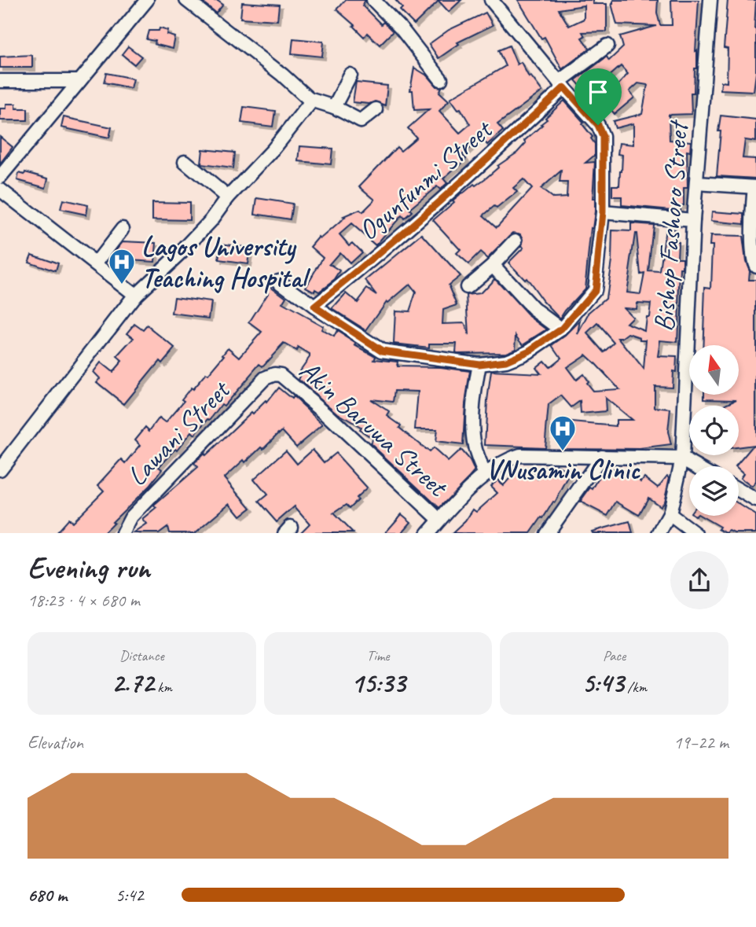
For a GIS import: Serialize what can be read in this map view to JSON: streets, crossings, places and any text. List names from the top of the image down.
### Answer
{
  "streets": {
    "street": [
      "Ogunfunmi Street",
      "Bishop Fashoro Street",
      "Akin Baruwa Street",
      "Lawani Street"
    ]
  },
  "crossings": [
    ["Akin Baruwa Street", "Lawani Street"]
  ],
  "places": {
    "hospital": ["Lagos University Teaching Hospital", "VNusamin Clinic"]
  },
  "north": "top",
  "page": {
    "heading": ["Evening run", "18:23 · 4 × 680 m"],
    "stats": [
      ["Distance", "2.72 km"],
      ["Time", "15:33"],
      ["Pace", "5:43 /km"]
    ],
    "chart": ["Elevation", "19–22 m"],
    "list": [
      {
        "name": "680 m",
        "note": "5:42"
      }
    ]
  }
}
